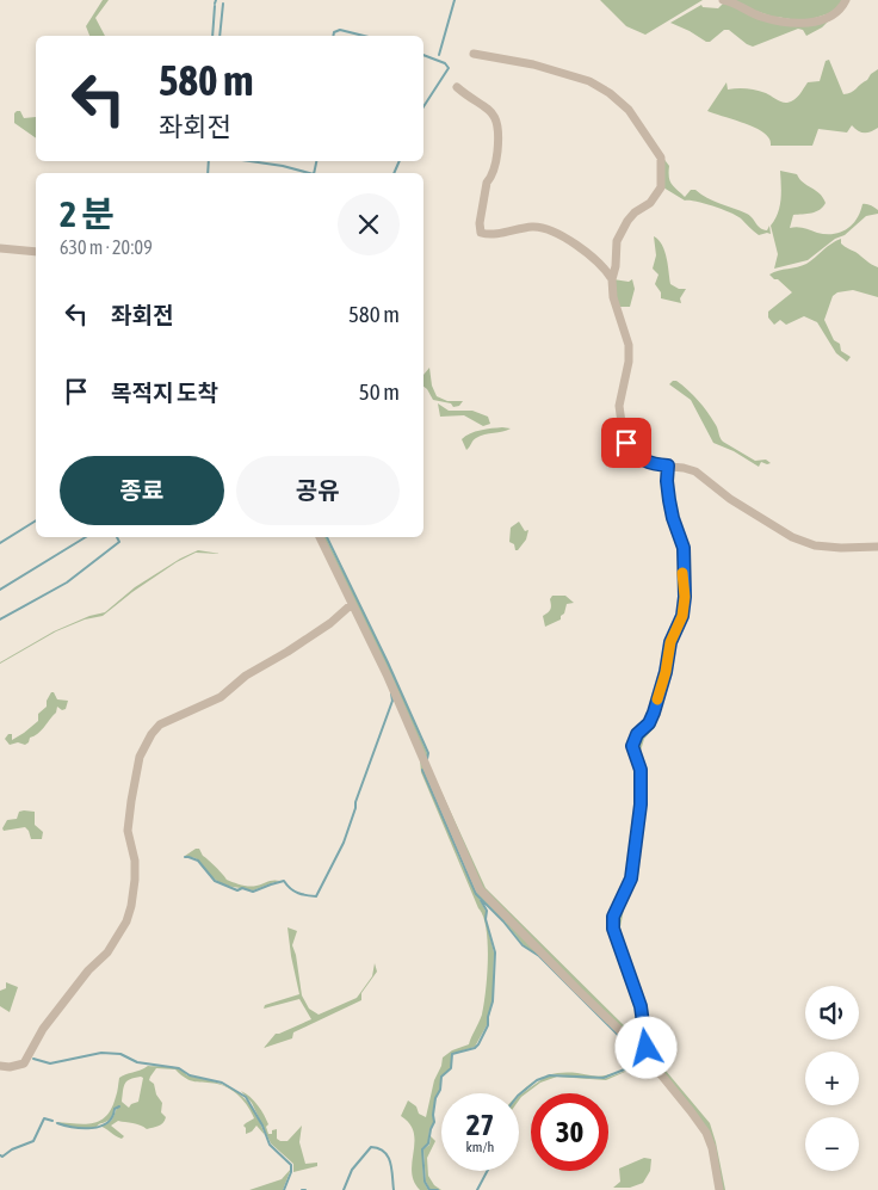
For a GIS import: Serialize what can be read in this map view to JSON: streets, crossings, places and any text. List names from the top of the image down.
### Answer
{
  "page": {
    "turn": ["580 m", "좌회전"],
    "heading": ["2 분", "630 m · 20:09"],
    "list": [
      {
        "name": "좌회전",
        "value": "580 m"
      },
      {
        "name": "목적지 도착",
        "value": "50 m"
      }
    ],
    "buttons": ["종료", "공유"],
    "map_buttons": ["+", "−"],
    "speed": "27 km/h",
    "limit": "30"
  }
}
